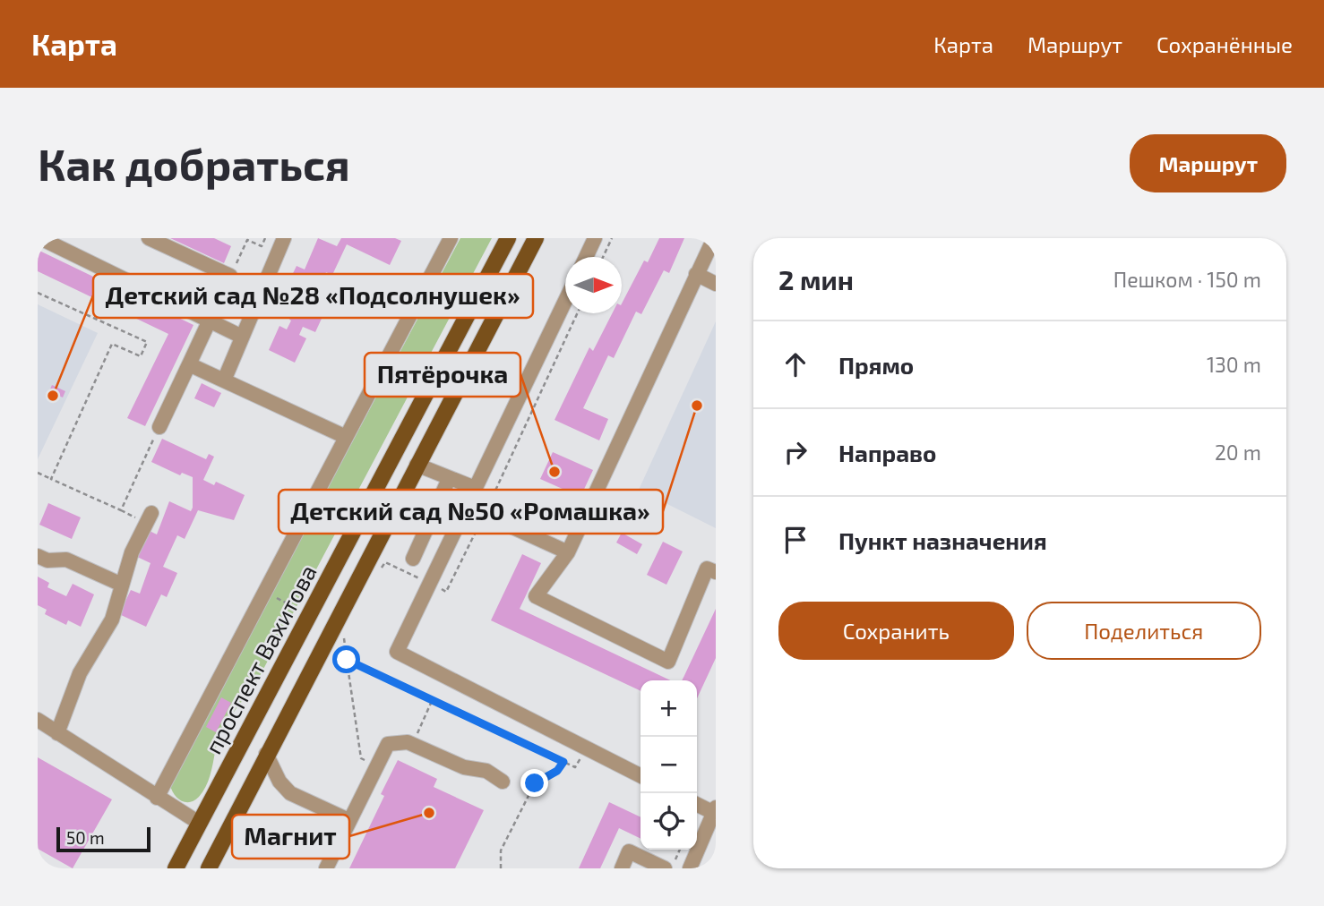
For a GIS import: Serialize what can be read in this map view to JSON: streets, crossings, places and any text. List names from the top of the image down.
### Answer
{
  "streets": {
    "main road": ["проспект Вахитова"]
  },
  "places": [
    "Детский сад №28 «Подсолнушек»",
    "Детский сад №50 «Ромашка»",
    "Пятёрочка",
    "Магнит"
  ],
  "scale_bar": "50 m",
  "north": "right",
  "page": {
    "header": "Карта",
    "nav": ["Карта", "Маршрут", "Сохранённые"],
    "buttons": [
      "Маршрут",
      ["Сохранить", "Поделиться"]
    ],
    "title": "Как добраться",
    "heading": ["2 мин", "Пешком · 150 m"],
    "list": [
      ["Прямо", "130 m"],
      ["Направо", "20 m"],
      "Пункт назначения"
    ],
    "map_buttons": ["+", "−"],
    "scale": "50 m"
  }
}
